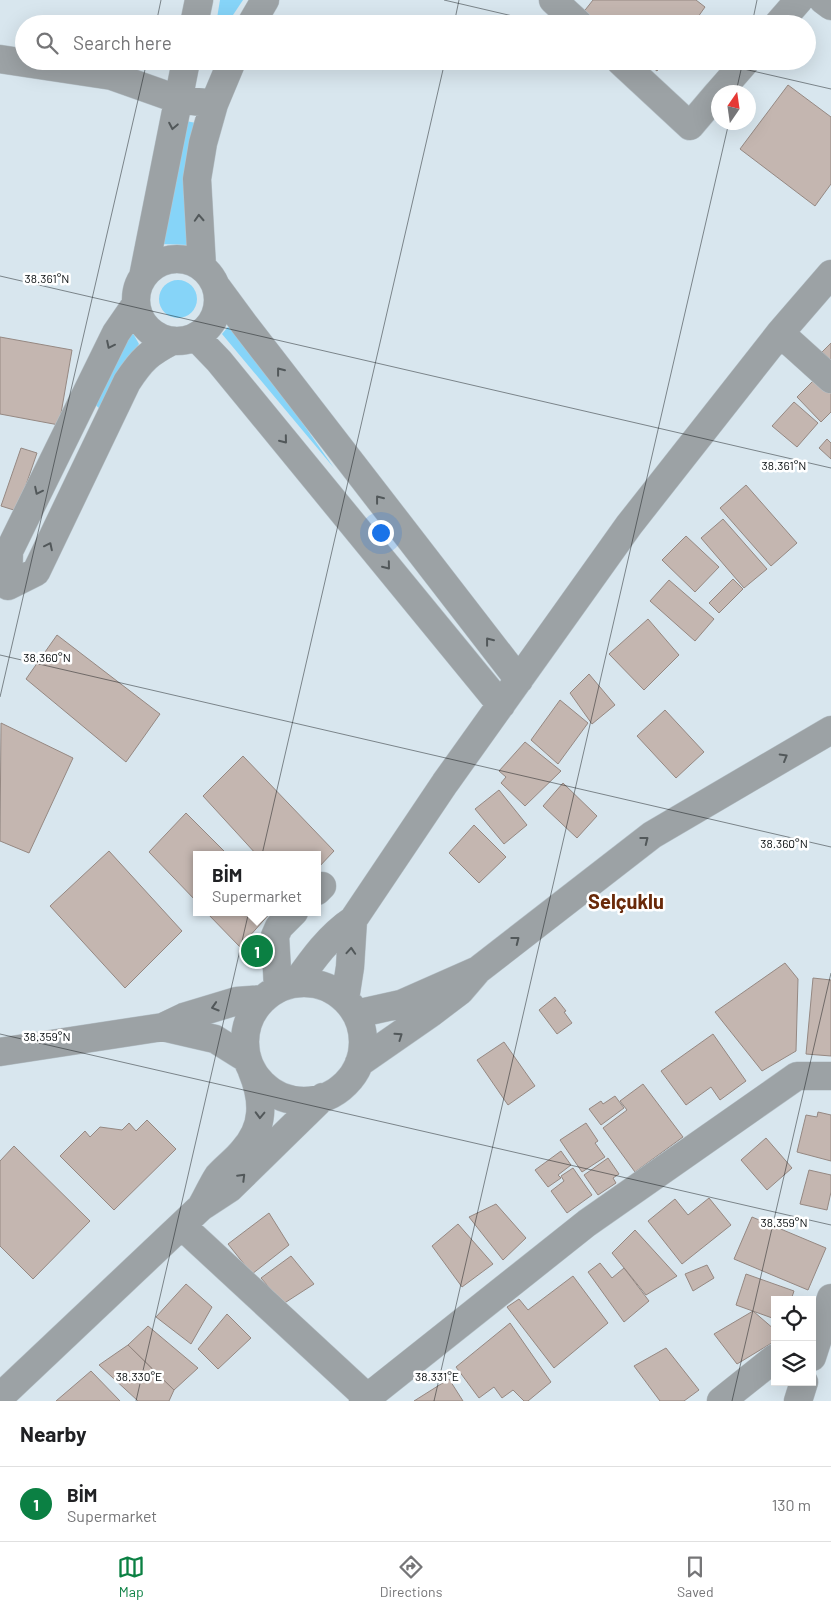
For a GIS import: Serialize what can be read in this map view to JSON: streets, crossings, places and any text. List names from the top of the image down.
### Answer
{
  "districts": ["Selçuklu"],
  "north": "top",
  "page": {
    "search": "Search here",
    "popup": ["BİM", "Supermarket"],
    "pins": "1",
    "heading": "Nearby",
    "list": [
      {
        "mark": "1",
        "name": "BİM",
        "note": "Supermarket",
        "value": "130 m"
      }
    ],
    "nav": ["Map", "Directions", "Saved"]
  },
  "coordinates": [
    "38.361°N",
    "38.360°N",
    "38.359°N",
    "38.330°E",
    "38.331°E"
  ]
}
